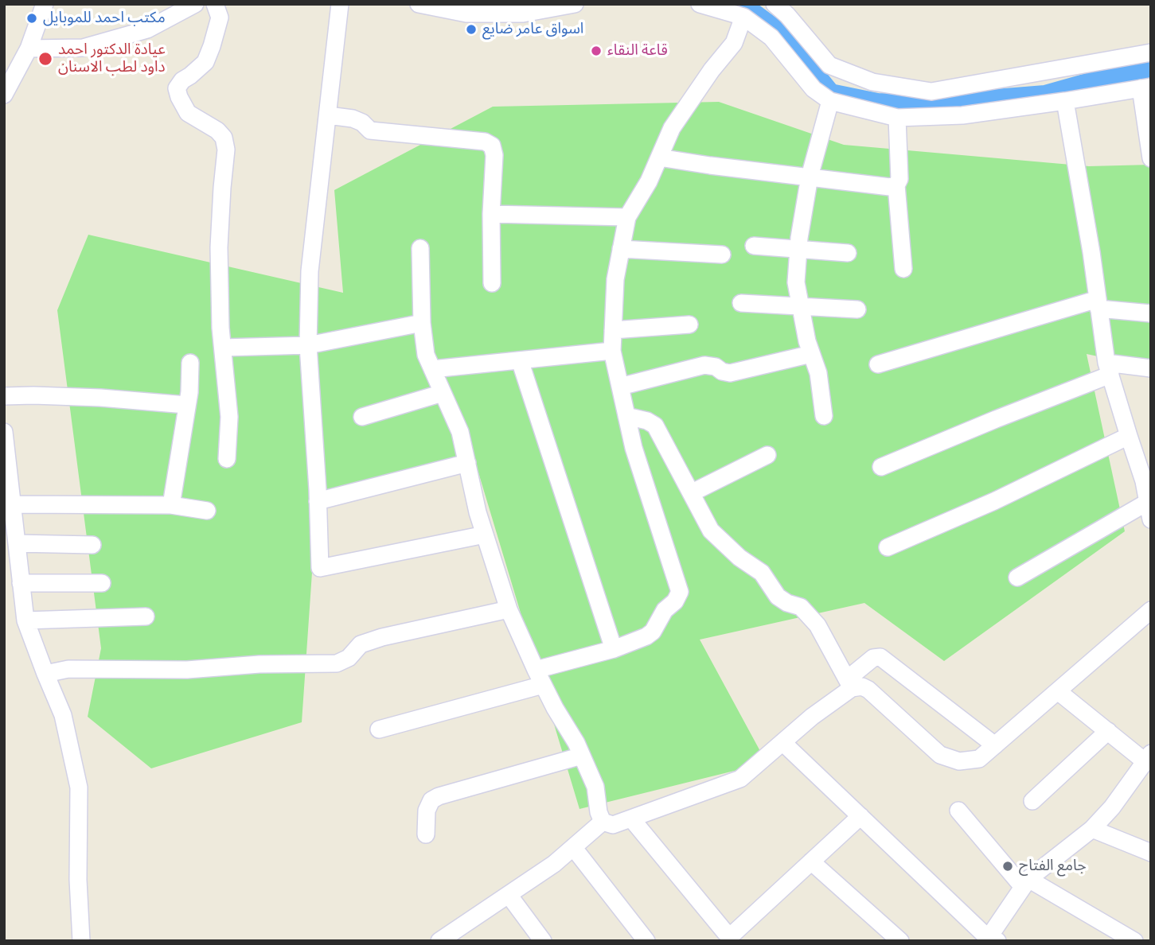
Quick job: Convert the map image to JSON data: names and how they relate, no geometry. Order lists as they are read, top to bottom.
{
  "places": [
    "مكتب احمد للموبايل",
    "اسواق عامر ضايع",
    "قاعة النقاء",
    "عيادة الدكتور احمد داود لطب الاسنان",
    "جامع الفتاح"
  ]
}
